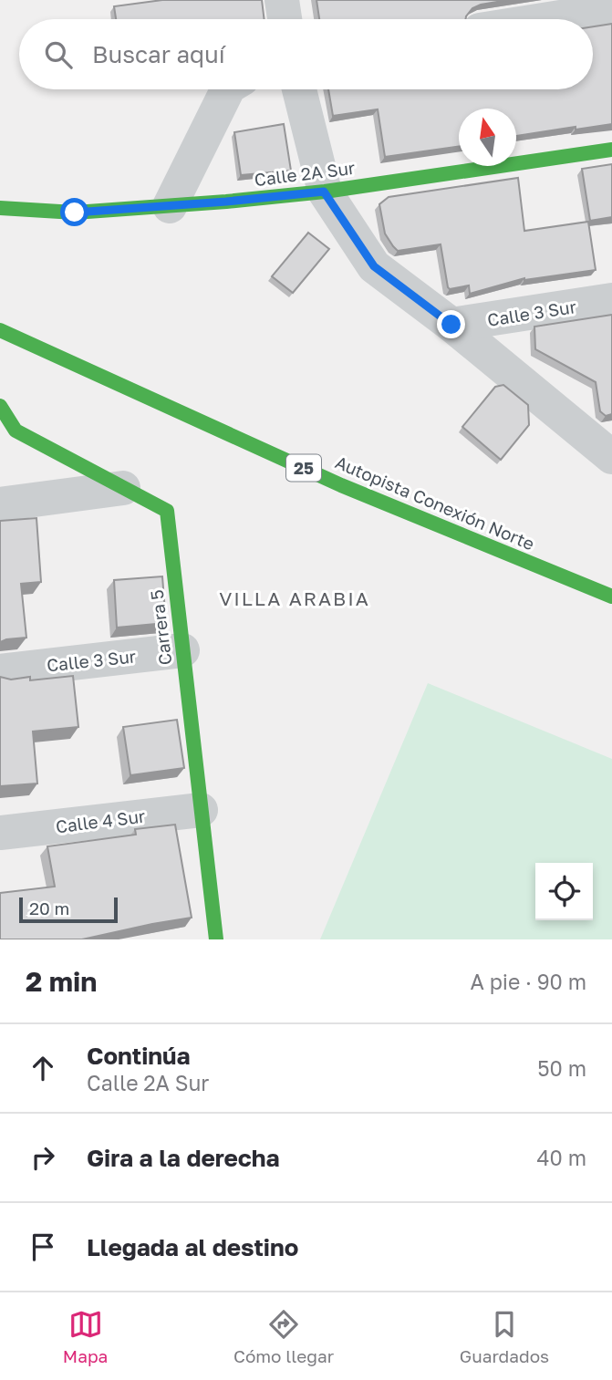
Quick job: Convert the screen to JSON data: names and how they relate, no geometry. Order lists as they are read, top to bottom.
{
  "streets": {
    "main road": [
      "Calle 2A Sur",
      "25",
      "Autopista Conexión Norte",
      "Carrera 5"
    ],
    "street": ["Calle 3 Sur", "Calle 4 Sur"]
  },
  "crossings": [
    ["Calle 3 Sur", "Carrera 5"],
    ["Carrera 5", "Calle 4 Sur"]
  ],
  "districts": ["VILLA ARABIA"],
  "scale_bar": "20 m",
  "north": "top",
  "page": {
    "search": "Buscar aquí",
    "scale": "20 m",
    "heading": ["2 min", "A pie · 90 m"],
    "list": [
      ["Continúa", "Calle 2A Sur", "50 m"],
      ["Gira a la derecha", "40 m"],
      "Llegada al destino"
    ],
    "nav": ["Mapa", "Cómo llegar", "Guardados"]
  }
}
